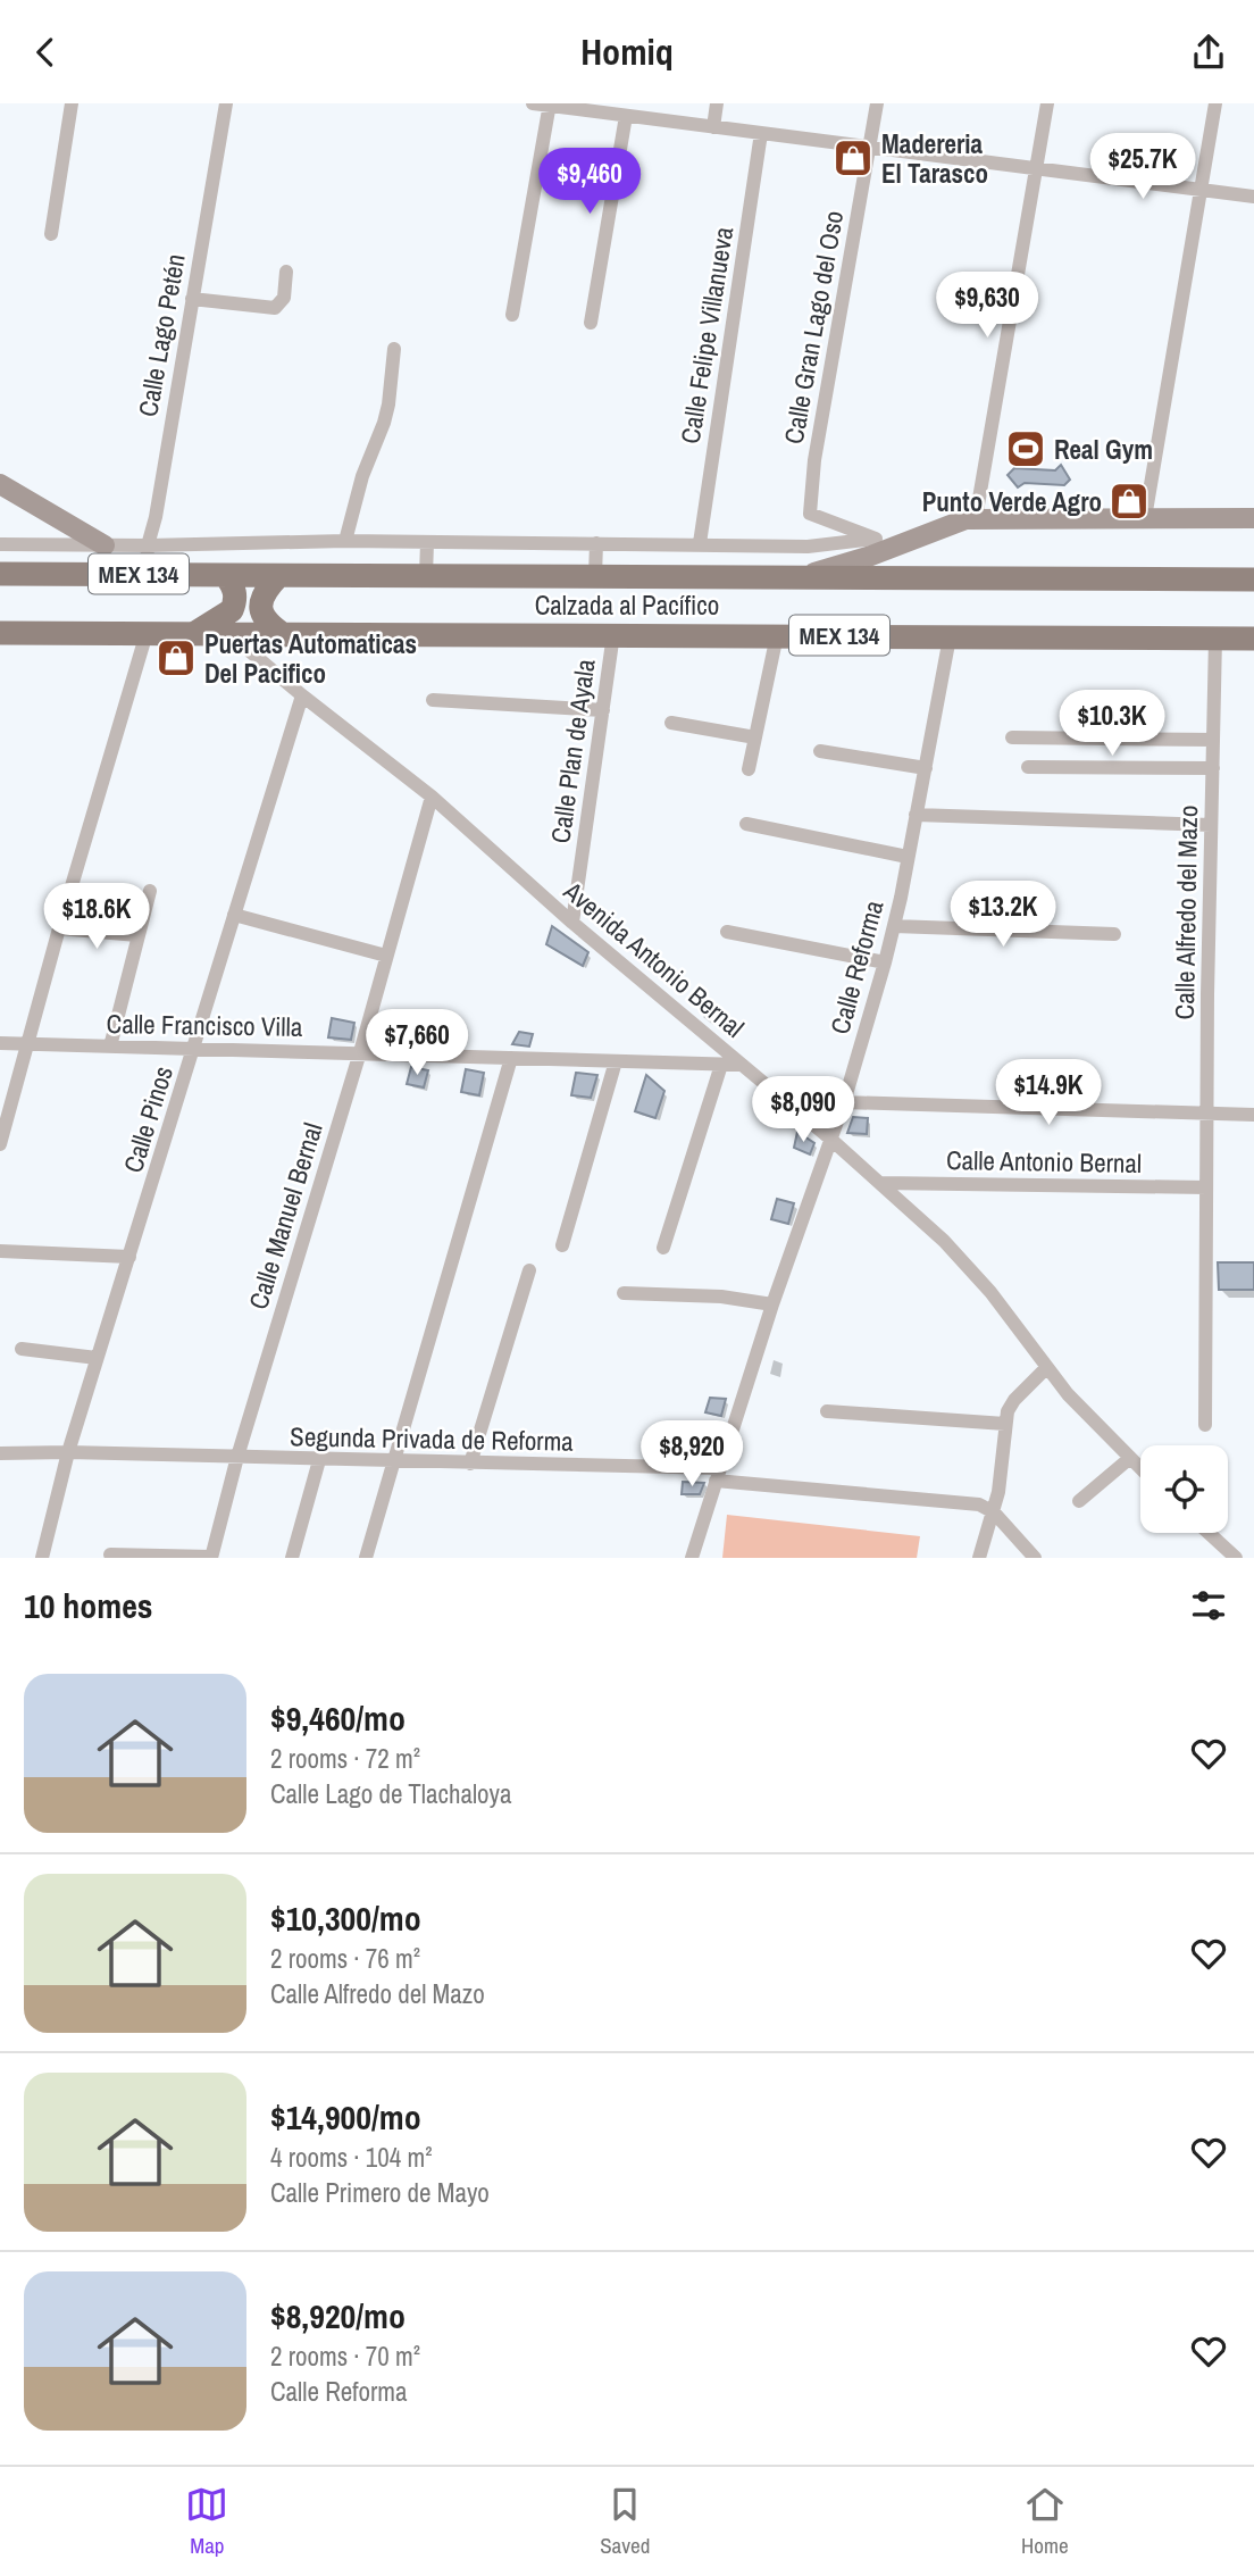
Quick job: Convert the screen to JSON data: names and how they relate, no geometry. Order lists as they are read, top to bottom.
{
  "streets": {
    "main road": ["MEX 134", "Calzada al Pacífico"],
    "street": [
      "Calle Gran Lago del Oso",
      "Calle Lago Petén",
      "Calle Felipe Villanueva",
      "Calle Plan de Ayala",
      "Calle Alfredo del Mazo",
      "Avenida Antonio Bernal",
      "Calle Reforma",
      "Calle Francisco Villa",
      "Calle Pinos",
      "Calle Antonio Bernal",
      "Calle Manuel Bernal",
      "Segunda Privada de Reforma"
    ]
  },
  "crossings": [
    ["Calle Lago Petén", "Calzada al Pacífico"],
    ["Calzada al Pacífico", "Calle Plan de Ayala"],
    ["Calzada al Pacífico", "Calle Alfredo del Mazo"],
    ["Calzada al Pacífico", "Avenida Antonio Bernal"],
    ["Calzada al Pacífico", "Calle Reforma"],
    ["Calle Plan de Ayala", "Avenida Antonio Bernal"],
    ["Calle Alfredo del Mazo", "Calle Antonio Bernal"],
    ["Avenida Antonio Bernal", "Calle Reforma"],
    ["Avenida Antonio Bernal", "Calle Francisco Villa"],
    ["Avenida Antonio Bernal", "Calle Pinos"],
    ["Avenida Antonio Bernal", "Calle Antonio Bernal"],
    ["Avenida Antonio Bernal", "Calle Manuel Bernal"],
    ["Calle Reforma", "Segunda Privada de Reforma"],
    ["Calle Francisco Villa", "Calle Pinos"],
    ["Calle Francisco Villa", "Calle Manuel Bernal"],
    ["Calle Pinos", "Segunda Privada de Reforma"],
    ["Calle Manuel Bernal", "Segunda Privada de Reforma"]
  ],
  "places": {
    "shop": ["Madereria El Tarasco", "Punto Verde Agro", "Puertas Automaticas Del Pacifico"],
    "sports": ["Real Gym"]
  },
  "page": {
    "header": "Homiq",
    "price": [
      "$25.7K",
      "$9,460",
      "$9,630",
      "$10.3K",
      "$13.2K",
      "$18.6K",
      "$7,660",
      "$14.9K",
      "$8,090",
      "$8,920"
    ],
    "heading": "10 homes",
    "list": [
      {
        "name": "$9,460/mo",
        "note": "2 rooms · 72 m² · Calle Lago de Tlachaloya"
      },
      {
        "name": "$10,300/mo",
        "note": "2 rooms · 76 m² · Calle Alfredo del Mazo"
      },
      {
        "name": "$14,900/mo",
        "note": "4 rooms · 104 m² · Calle Primero de Mayo"
      },
      {
        "name": "$8,920/mo",
        "note": "2 rooms · 70 m² · Calle Reforma"
      }
    ],
    "tabs": ["Map", "Saved", "Home"]
  }
}
